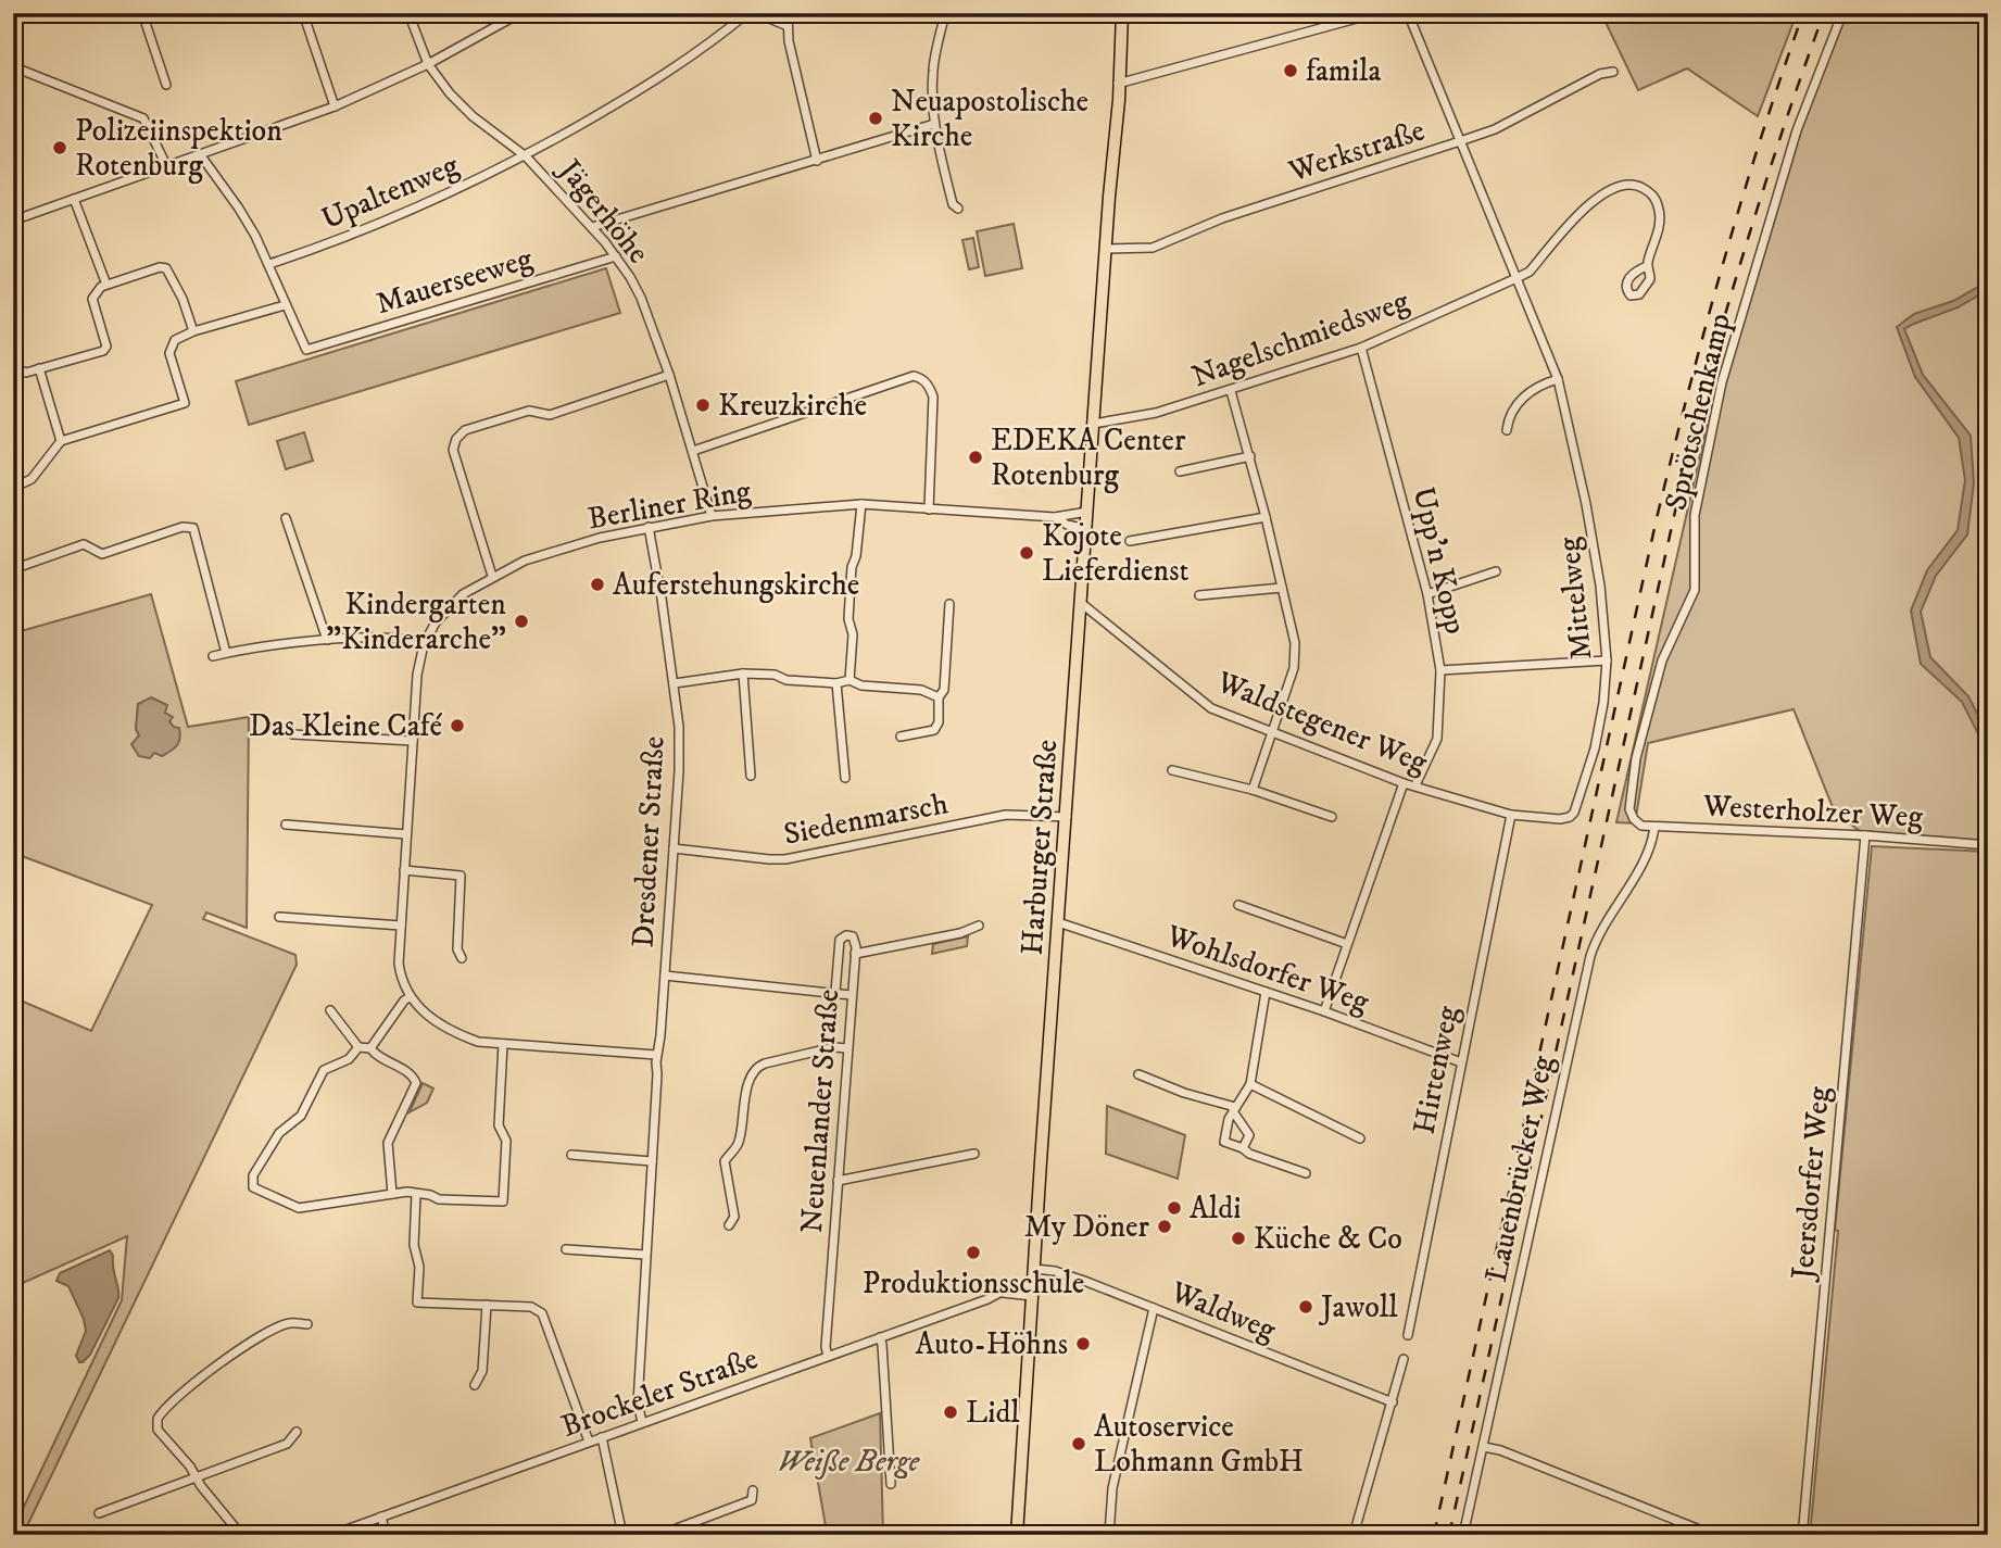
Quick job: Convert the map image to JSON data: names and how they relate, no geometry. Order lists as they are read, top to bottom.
{
  "streets": {
    "main road": ["Harburger Straße"],
    "street": [
      "Werkstraße",
      "Upaltenweg",
      "Jägerhöhe",
      "Mauerseeweg",
      "Nagelschmiedsweg",
      "Sprötschenkamp",
      "Berliner Ring",
      "Upp'n Kopp",
      "Mittelweg",
      "Waldstegener Weg",
      "Westerholzer Weg",
      "Siedenmarsch",
      "Dresdener Straße",
      "Wohlsdorfer Weg",
      "Hirtenweg",
      "Neuenlander Straße",
      "Lauenbrücker Weg",
      "Jeersdorfer Weg",
      "Waldweg",
      "Brockeler Straße"
    ]
  },
  "crossings": [
    ["Werkstraße", "Mittelweg"],
    ["Werkstraße", "Harburger Straße"],
    ["Upaltenweg", "Jägerhöhe"],
    ["Jägerhöhe", "Mauerseeweg"],
    ["Jägerhöhe", "Berliner Ring"],
    ["Nagelschmiedsweg", "Upp'n Kopp"],
    ["Nagelschmiedsweg", "Mittelweg"],
    ["Nagelschmiedsweg", "Harburger Straße"],
    ["Sprötschenkamp", "Westerholzer Weg"],
    ["Berliner Ring", "Dresdener Straße"],
    ["Berliner Ring", "Harburger Straße"],
    ["Upp'n Kopp", "Waldstegener Weg"],
    ["Mittelweg", "Waldstegener Weg"],
    ["Waldstegener Weg", "Harburger Straße"],
    ["Waldstegener Weg", "Hirtenweg"],
    ["Westerholzer Weg", "Lauenbrücker Weg"],
    ["Westerholzer Weg", "Jeersdorfer Weg"],
    ["Siedenmarsch", "Dresdener Straße"],
    ["Siedenmarsch", "Harburger Straße"],
    ["Dresdener Straße", "Brockeler Straße"],
    ["Harburger Straße", "Wohlsdorfer Weg"],
    ["Harburger Straße", "Waldweg"],
    ["Harburger Straße", "Brockeler Straße"],
    ["Wohlsdorfer Weg", "Hirtenweg"],
    ["Neuenlander Straße", "Brockeler Straße"]
  ],
  "parks": ["Weiße Berge"],
  "places": [
    "famila",
    "Neuapostolische Kirche",
    "Polizeiinspektion Rotenburg",
    "Kreuzkirche",
    "EDEKA Center Rotenburg",
    "Kojote Lieferdienst",
    "Auferstehungskirche",
    "Kindergarten \"Kinderarche\"",
    "Das Kleine Café",
    "Aldi",
    "My Döner",
    "Küche & Co",
    "Produktionsschule",
    "Jawoll",
    "Auto-Höhns",
    "Lidl",
    "Autoservice Lohmann GmbH"
  ]
}
